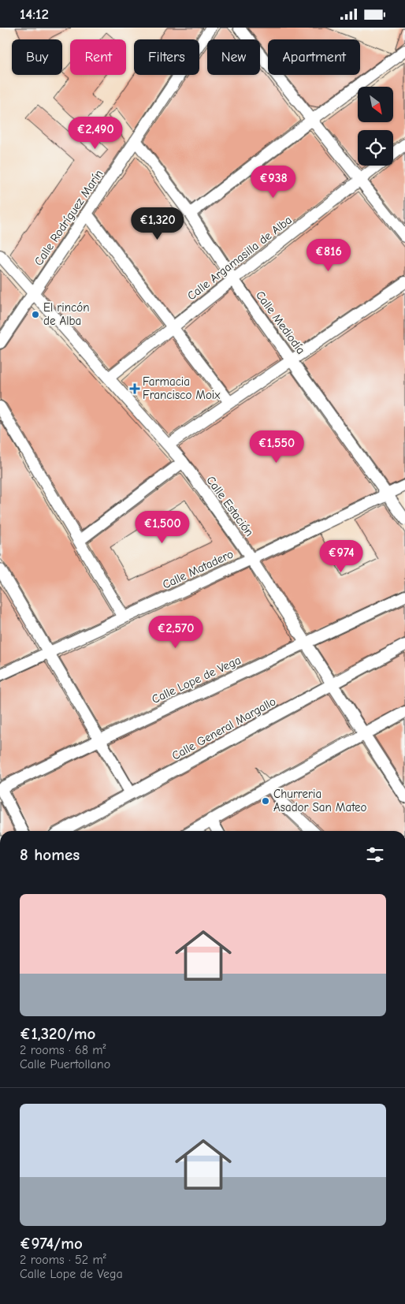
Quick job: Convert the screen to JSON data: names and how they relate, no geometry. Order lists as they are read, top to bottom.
{
  "streets": {
    "street": [
      "Calle Rodríguez Marín",
      "Calle Argamasilla de Alba",
      "Calle Mediodía",
      "Calle Estación",
      "Calle Matadero",
      "Calle Lope de Vega",
      "Calle General Margallo"
    ]
  },
  "crossings": [
    ["Calle Rodríguez Marín", "Calle Mediodía"],
    ["Calle Rodríguez Marín", "Calle Estación"],
    ["Calle Argamasilla de Alba", "Calle Mediodía"],
    ["Calle Argamasilla de Alba", "Calle Estación"],
    ["Calle Mediodía", "Calle Matadero"],
    ["Calle Estación", "Calle Matadero"],
    ["Calle Estación", "Calle Lope de Vega"],
    ["Calle Estación", "Calle General Margallo"]
  ],
  "places": {
    "other": ["El rincón de Alba", "Churreria Asador San Mateo"],
    "health": ["Farmacia Francisco Moix"]
  },
  "north": "bottom right",
  "page": {
    "status": "14:12",
    "chip": [
      "Buy",
      "Rent",
      "Filters",
      "New",
      "Apartment"
    ],
    "price": [
      "€2,490",
      "€938",
      "€1,320",
      "€816",
      "€1,550",
      "€1,500",
      "€974",
      "€2,570"
    ],
    "heading": "8 homes",
    "list": [
      {
        "name": "€1,320/mo",
        "note": "2 rooms · 68 m² · Calle Puertollano"
      },
      {
        "name": "€974/mo",
        "note": "2 rooms · 52 m² · Calle Lope de Vega"
      }
    ]
  }
}
